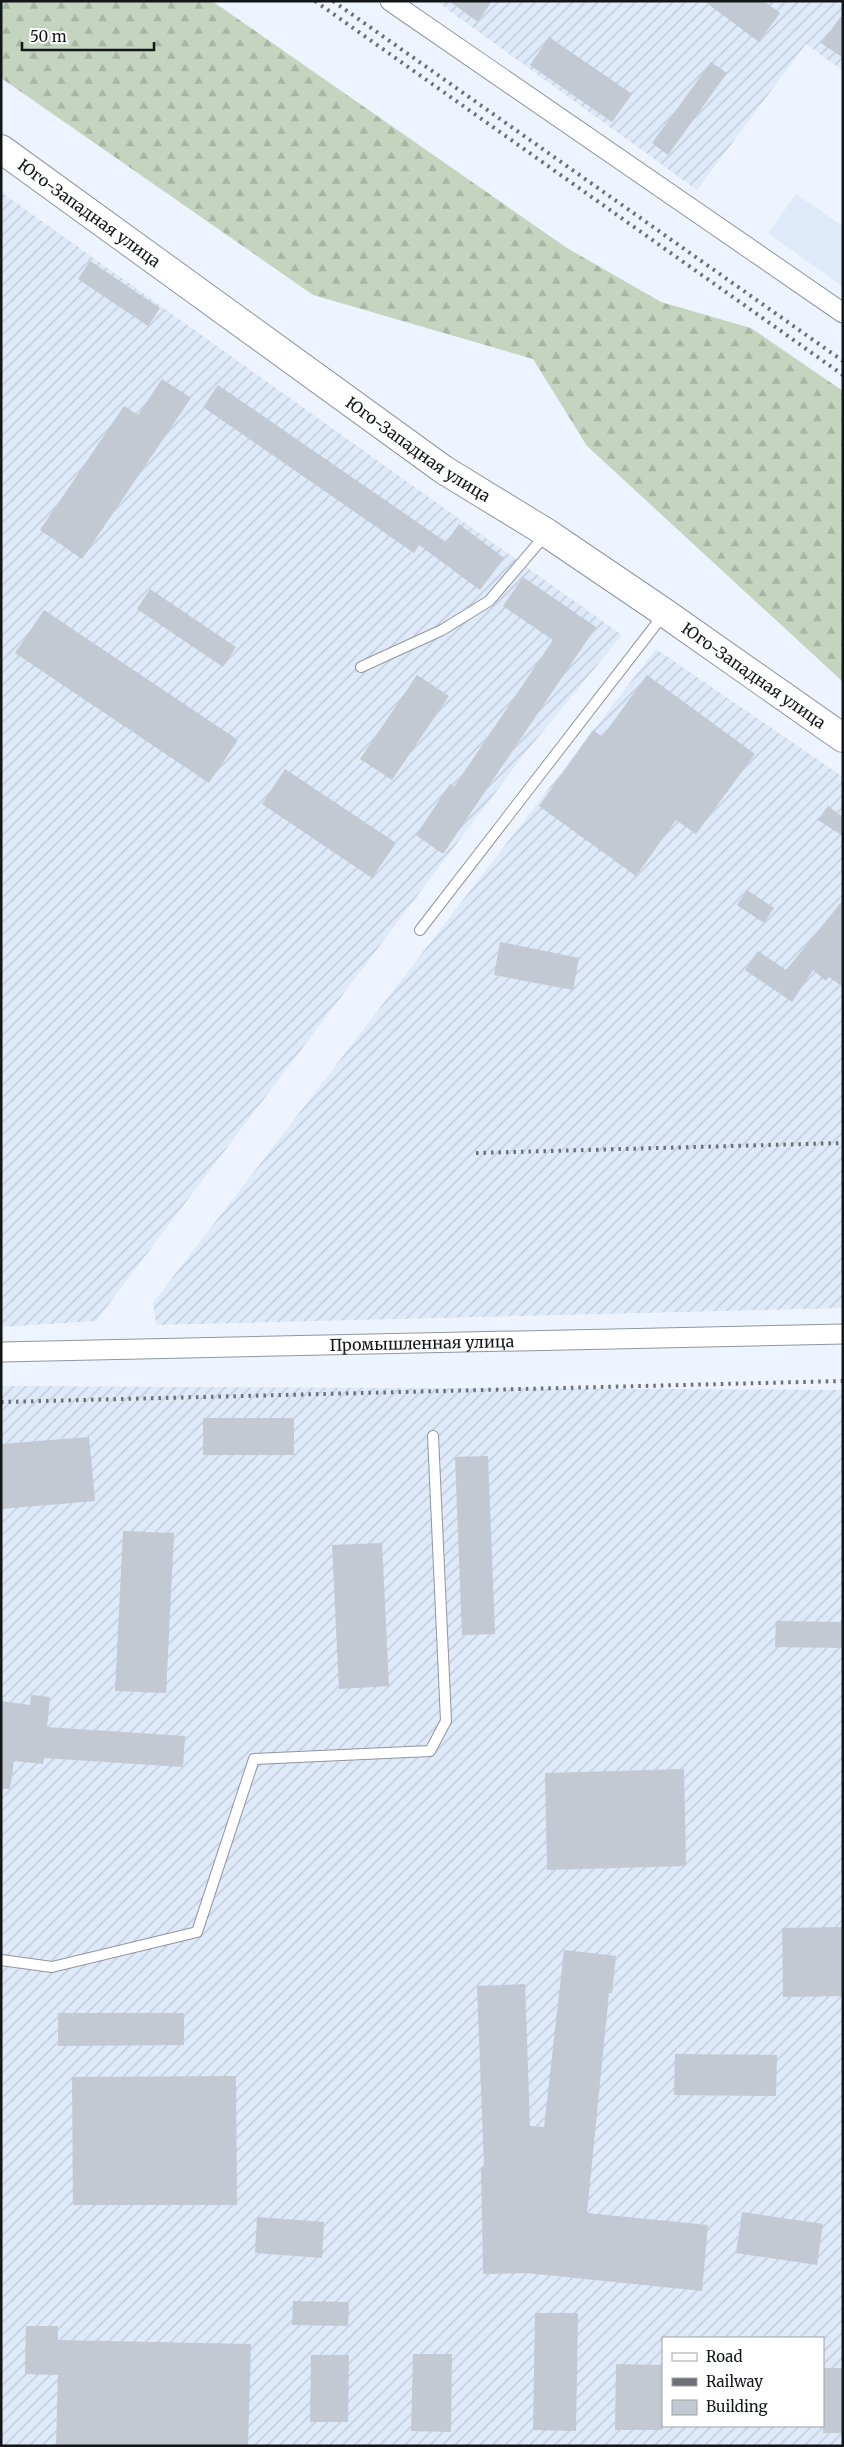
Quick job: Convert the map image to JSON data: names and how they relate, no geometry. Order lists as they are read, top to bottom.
{
  "streets": {
    "main road": ["Юго-Западная улица"],
    "street": ["Промышленная улица"]
  },
  "legend": ["Road", "Railway", "Building"],
  "scale_bar": "50 m"
}
